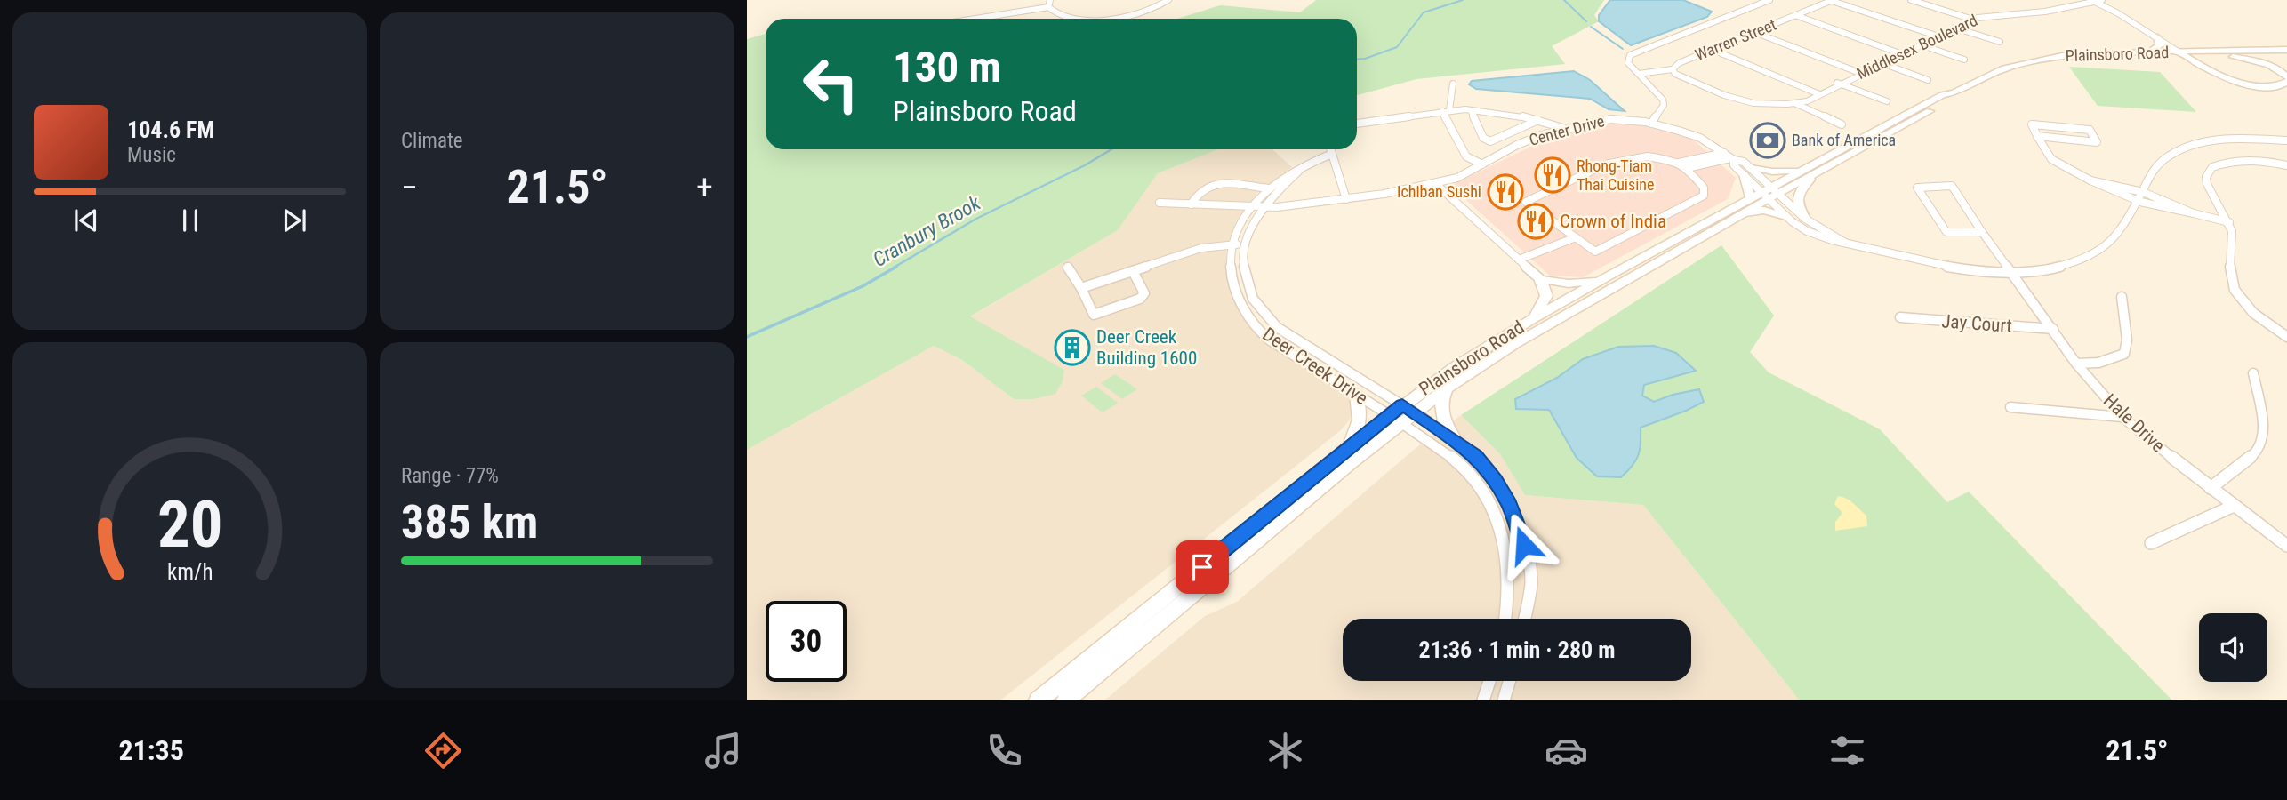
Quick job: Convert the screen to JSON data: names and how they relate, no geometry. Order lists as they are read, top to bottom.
{
  "streets": {
    "street": [
      "Warren Street",
      "Middlesex Boulevard",
      "Plainsboro Road",
      "Center Drive",
      "Jay Court",
      "Deer Creek Drive",
      "Hale Drive"
    ]
  },
  "crossings": [
    ["Warren Street", "Middlesex Boulevard"],
    ["Middlesex Boulevard", "Plainsboro Road"],
    ["Plainsboro Road", "Center Drive"],
    ["Plainsboro Road", "Deer Creek Drive"],
    ["Center Drive", "Deer Creek Drive"],
    ["Jay Court", "Hale Drive"]
  ],
  "water": ["Cranbury Brook"],
  "places": {
    "bank": ["Bank of America"],
    "restaurant": ["Rhong-Tiam Thai Cuisine", "Ichiban Sushi", "Crown of India"],
    "building": ["Deer Creek Building 1600"]
  },
  "page": {
    "tile": [
      "Climate",
      ["Range · 77%", "385 km"]
    ],
    "turn": ["130 m", "Plainsboro Road"],
    "song": ["104.6 FM", "Music"],
    "heat": ["−", "21.5°", "+"],
    "limit": "30",
    "trip": "21:36 · 1 min · 280 m",
    "tabs": ["21:35", "21.5°"],
    "gauge": ["20", "km/h"]
  }
}
